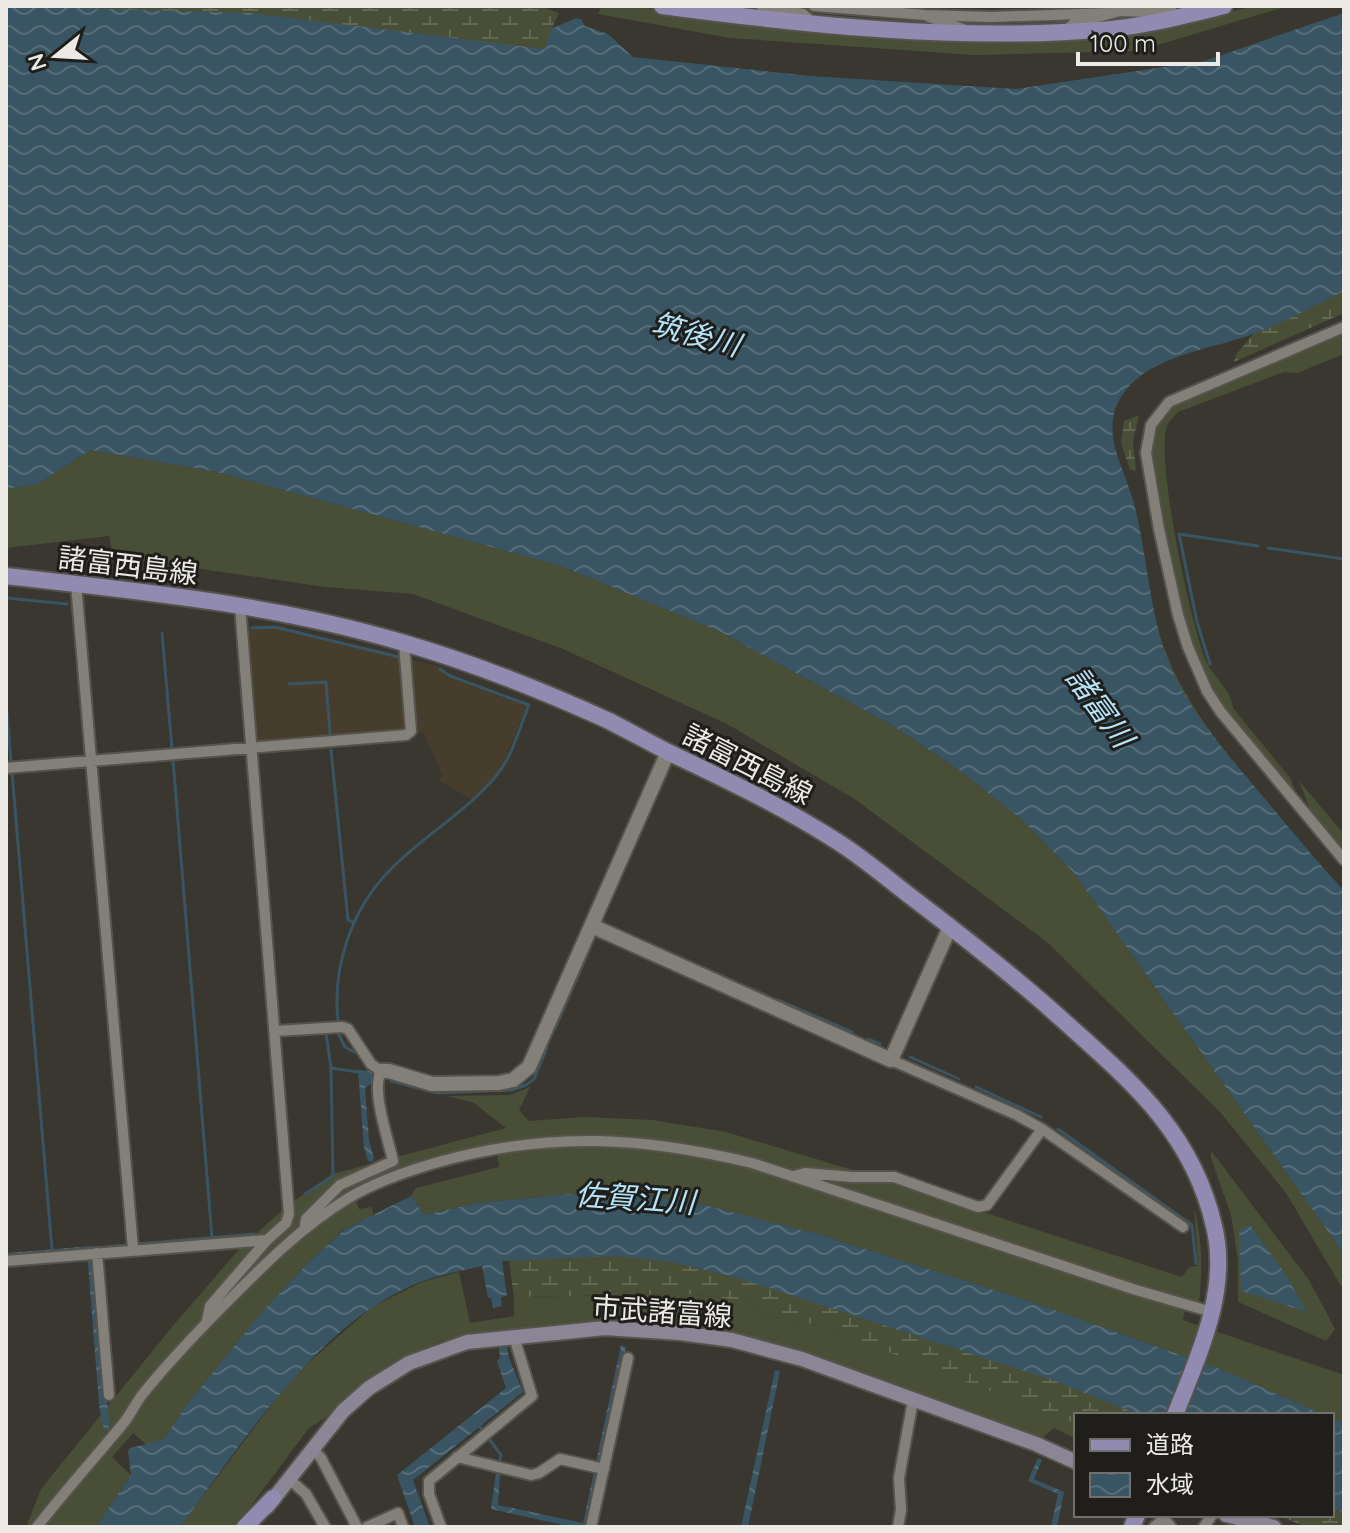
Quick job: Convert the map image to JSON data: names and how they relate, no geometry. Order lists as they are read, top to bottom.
{
  "streets": {
    "main road": ["諸富西島線", "市武諸富線"]
  },
  "water": ["筑後川", "諸富川", "佐賀江川"],
  "legend": ["道路", "水域"],
  "scale_bar": "100 m",
  "north": "left"
}
